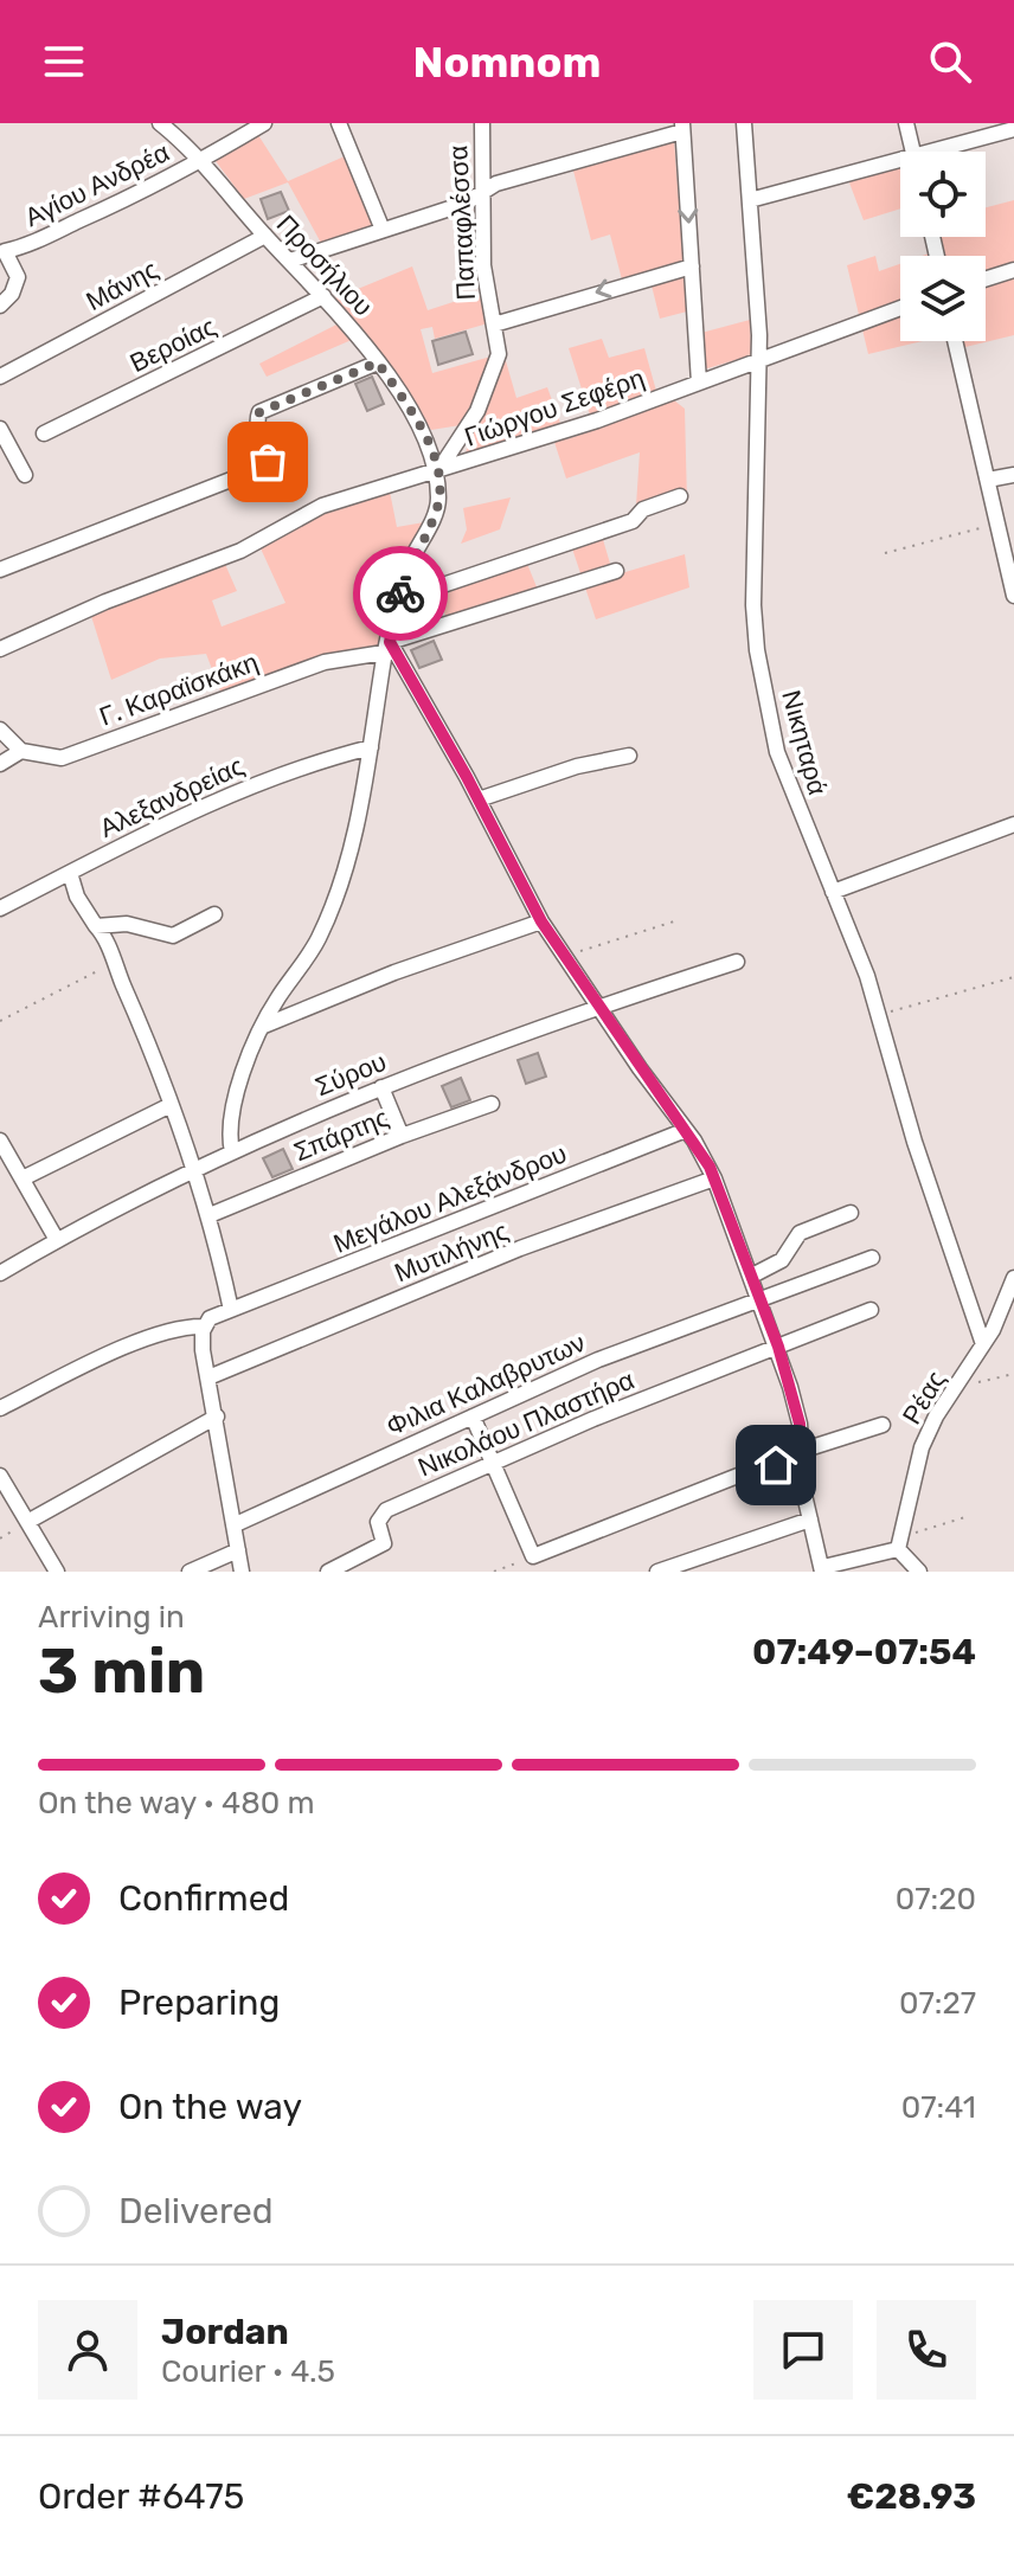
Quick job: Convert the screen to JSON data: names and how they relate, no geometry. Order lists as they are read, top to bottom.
{
  "streets": {
    "street": [
      "Αγίου Ανδρέα",
      "Παπαφλέσσα",
      "Προσήλιου",
      "Μάνης",
      "Βεροίας",
      "Γιώργου Σεφέρη",
      "Γ. Καραϊσκάκη",
      "Νικηταρά",
      "Αλεξανδρείας",
      "Σύρου",
      "Σπάρτης",
      "Μεγάλου Αλεξάνδρου",
      "Μυτιλήνης",
      "Φιλια Καλαβρυτων",
      "Ρέας",
      "Νικολάου Πλαστήρα"
    ]
  },
  "crossings": [
    ["Αγίου Ανδρέα", "Προσήλιου"],
    ["Παπαφλέσσα", "Προσήλιου"],
    ["Παπαφλέσσα", "Γιώργου Σεφέρη"],
    ["Προσήλιου", "Μάνης"],
    ["Προσήλιου", "Βεροίας"],
    ["Προσήλιου", "Γιώργου Σεφέρη"],
    ["Προσήλιου", "Γ. Καραϊσκάκη"],
    ["Προσήλιου", "Αλεξανδρείας"],
    ["Προσήλιου", "Σύρου"],
    ["Γιώργου Σεφέρη", "Νικηταρά"],
    ["Νικηταρά", "Ρέας"]
  ],
  "page": {
    "header": "Nomnom",
    "heading": ["3 min", "Arriving in", "07:49–07:54"],
    "panel": [
      "Jordan",
      "Courier · 4.5",
      "Order #6475",
      "€28.93"
    ],
    "bar": "On the way · 480 m",
    "list": [
      ["Confirmed", "07:20"],
      ["Preparing", "07:27"],
      ["On the way", "07:41"],
      "Delivered"
    ]
  }
}
